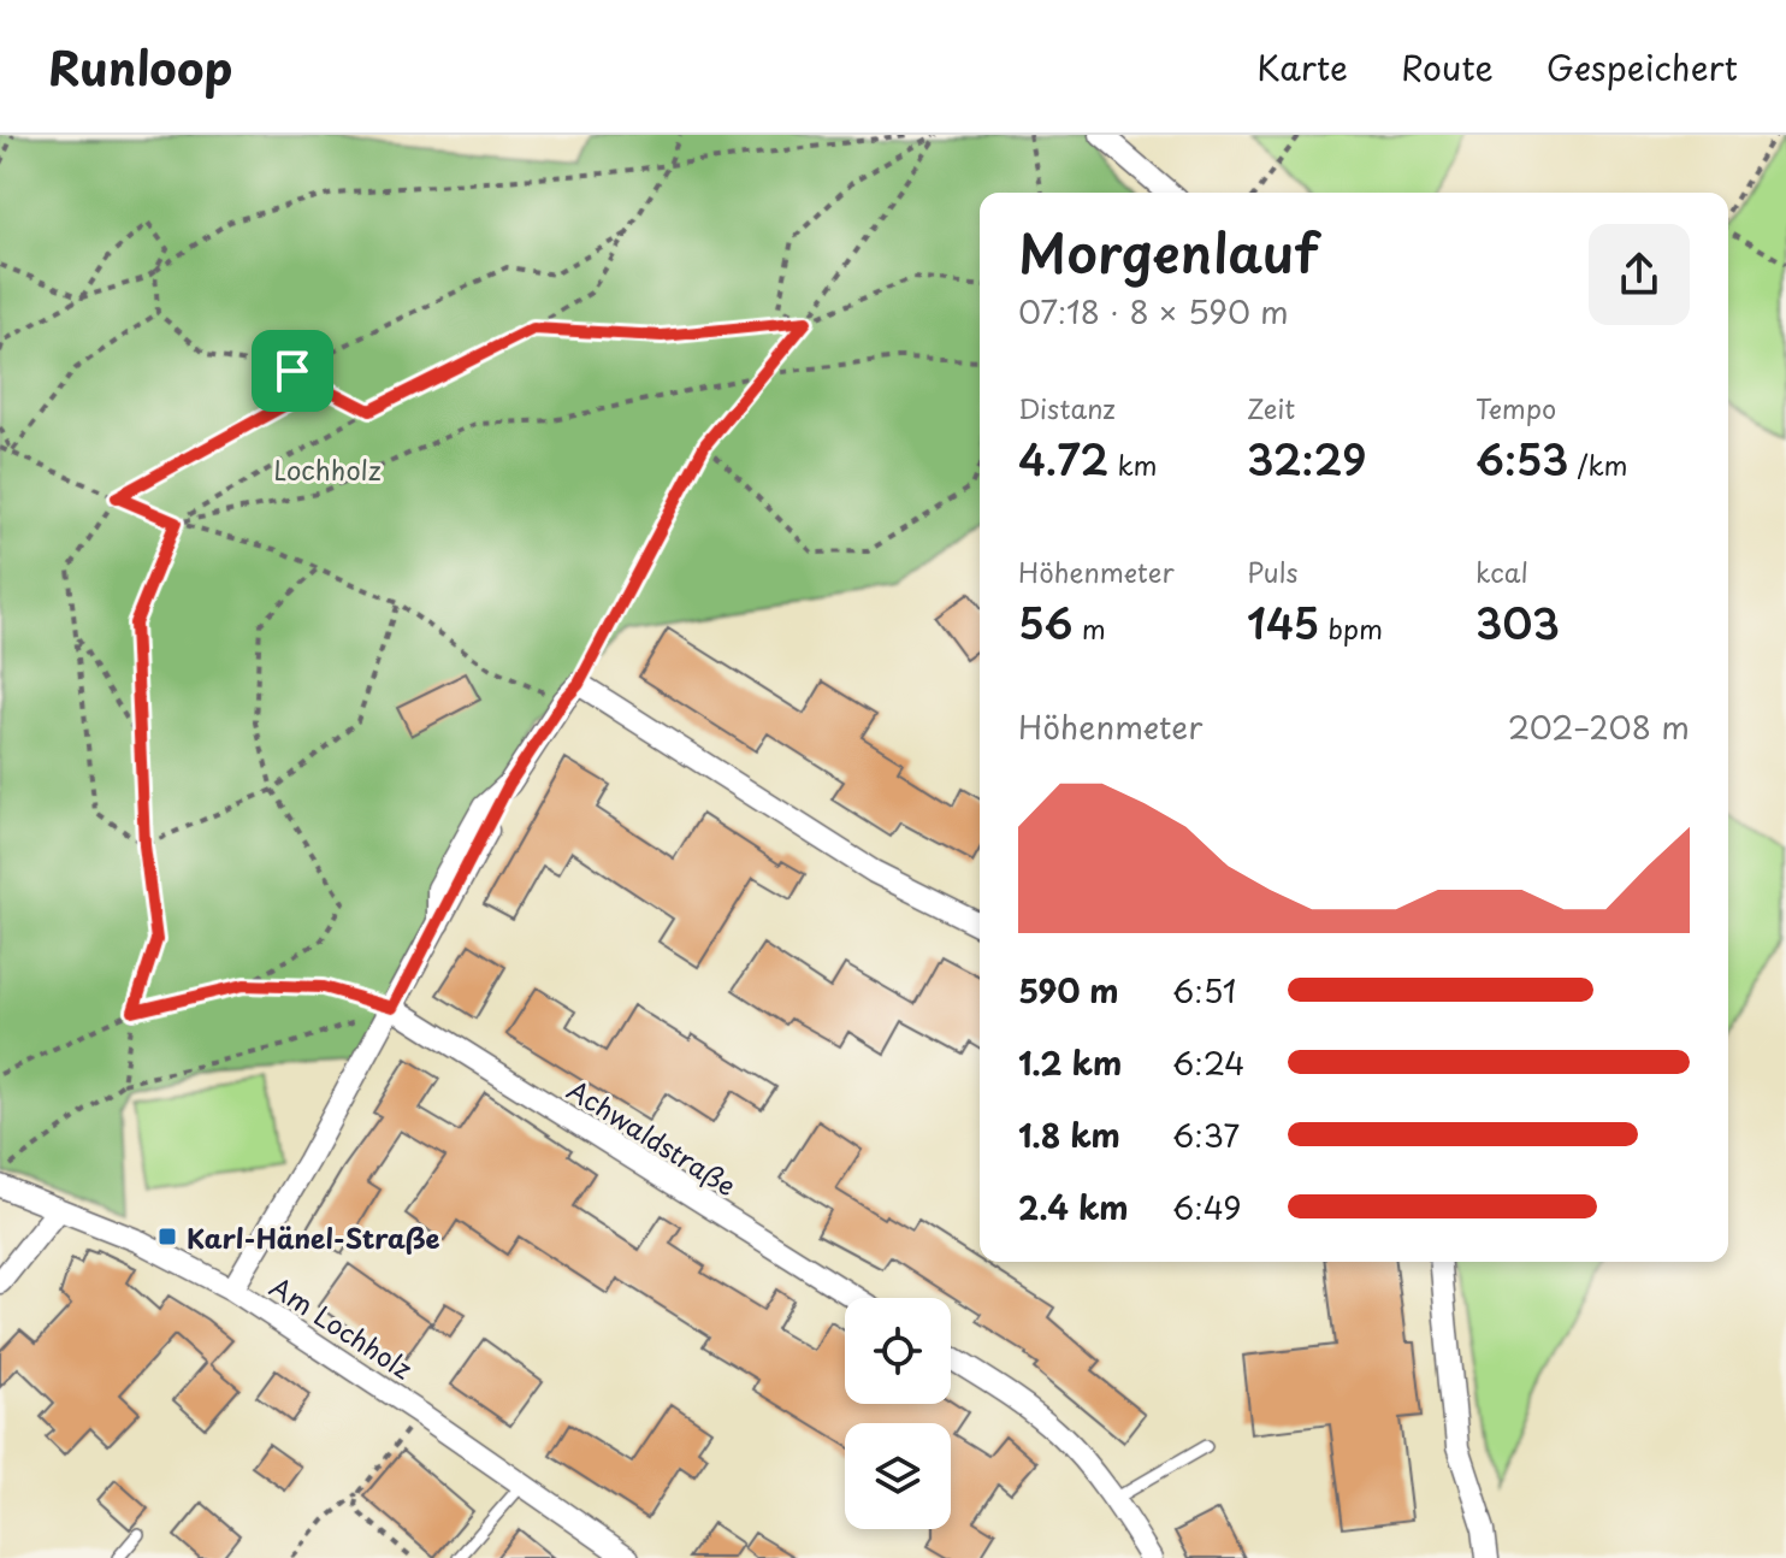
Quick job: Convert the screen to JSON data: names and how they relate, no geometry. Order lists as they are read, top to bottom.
{
  "streets": {
    "street": ["Achwaldstraße", "Am Lochholz"]
  },
  "parks": ["Lochholz"],
  "places": {
    "transit": ["Karl-Hänel-Straße"]
  },
  "page": {
    "header": "Runloop",
    "nav": ["Karte", "Route", "Gespeichert"],
    "heading": ["Morgenlauf", "07:18 · 8 × 590 m"],
    "stats": [
      ["Distanz", "4.72 km"],
      ["Zeit", "32:29"],
      ["Tempo", "6:53 /km"],
      ["Höhenmeter", "56 m"],
      ["Puls", "145 bpm"],
      ["kcal", "303"]
    ],
    "chart": ["Höhenmeter", "202–208 m"],
    "list": [
      {
        "name": "590 m",
        "note": "6:51"
      },
      {
        "name": "1.2 km",
        "note": "6:24"
      },
      {
        "name": "1.8 km",
        "note": "6:37"
      },
      {
        "name": "2.4 km",
        "note": "6:49"
      }
    ]
  }
}
